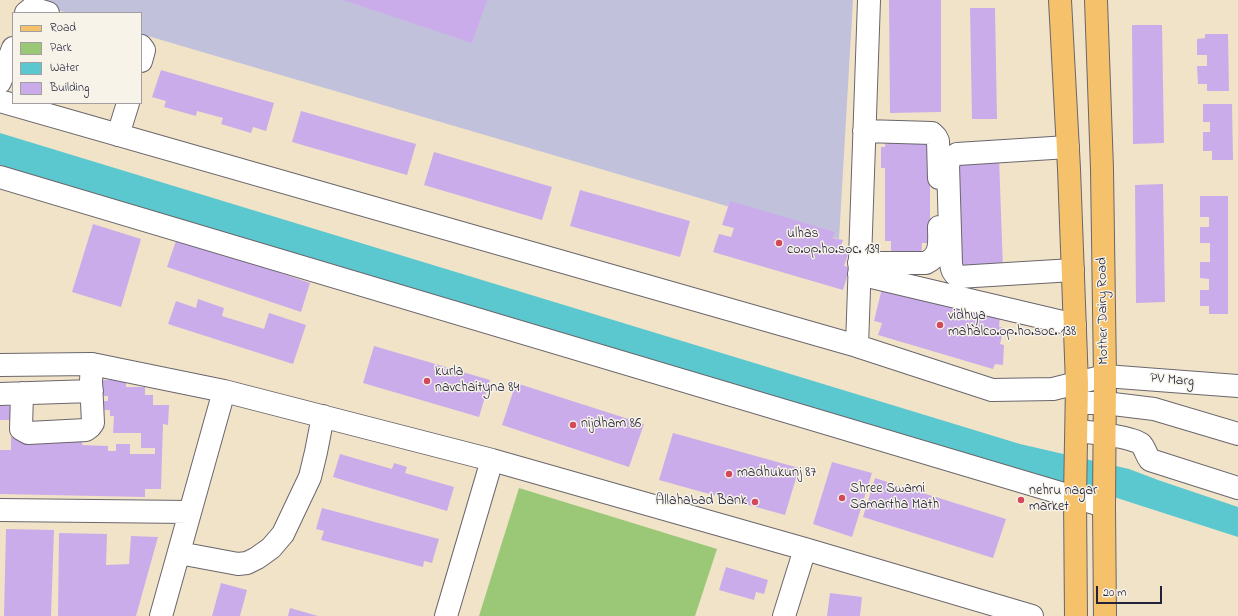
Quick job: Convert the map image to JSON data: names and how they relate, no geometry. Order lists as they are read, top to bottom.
{
  "streets": {
    "main road": ["Mother Dairy Road"],
    "street": ["PV Marg"]
  },
  "crossings": [
    ["Mother Dairy Road", "PV Marg"]
  ],
  "places": [
    "ulhas co.op.ho.soc. 139",
    "vidhya mahalco.op.ho.soc. 138",
    "kurla navchaityna 84",
    "nijdham 86",
    "madhukunj 87",
    "Shree Swami Samartha Math",
    "nehru nagar market",
    "Allahabad Bank"
  ],
  "legend": [
    "Road",
    "Park",
    "Water",
    "Building"
  ],
  "scale_bar": "20 m"
}
